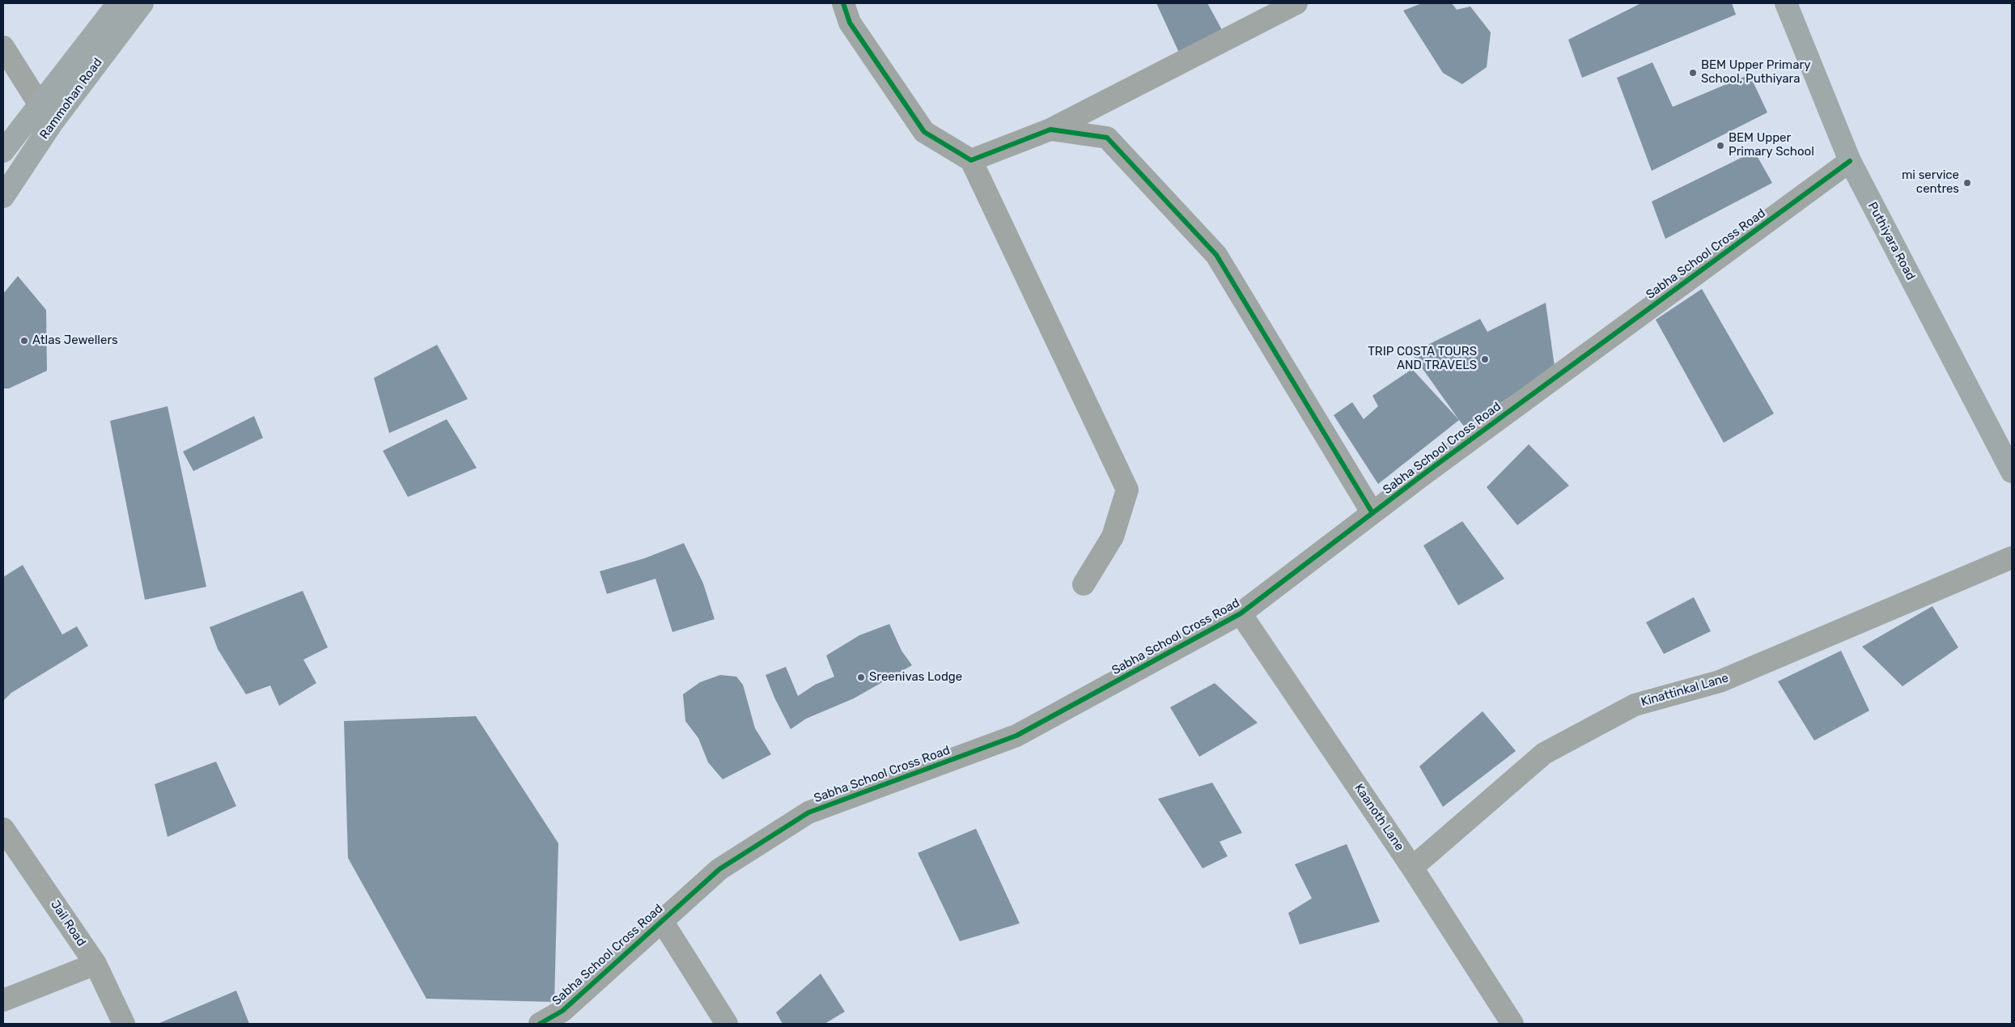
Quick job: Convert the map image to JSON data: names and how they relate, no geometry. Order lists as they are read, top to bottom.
{
  "streets": {
    "main road": ["Rammohan Road", "Puthiyara Road"],
    "street": [
      "Sabha School Cross Road",
      "Kinattinkal Lane",
      "Kaanoth Lane",
      "Jail Road"
    ]
  },
  "crossings": [
    ["Puthiyara Road", "Sabha School Cross Road"],
    ["Sabha School Cross Road", "Kaanoth Lane"],
    ["Kinattinkal Lane", "Kaanoth Lane"]
  ],
  "places": [
    "BEM Upper Primary School, Puthiyara",
    "BEM Upper Primary School",
    "mi service centres",
    "Atlas Jewellers",
    "TRIP COSTA TOURS AND TRAVELS",
    "Sreenivas Lodge"
  ]
}
